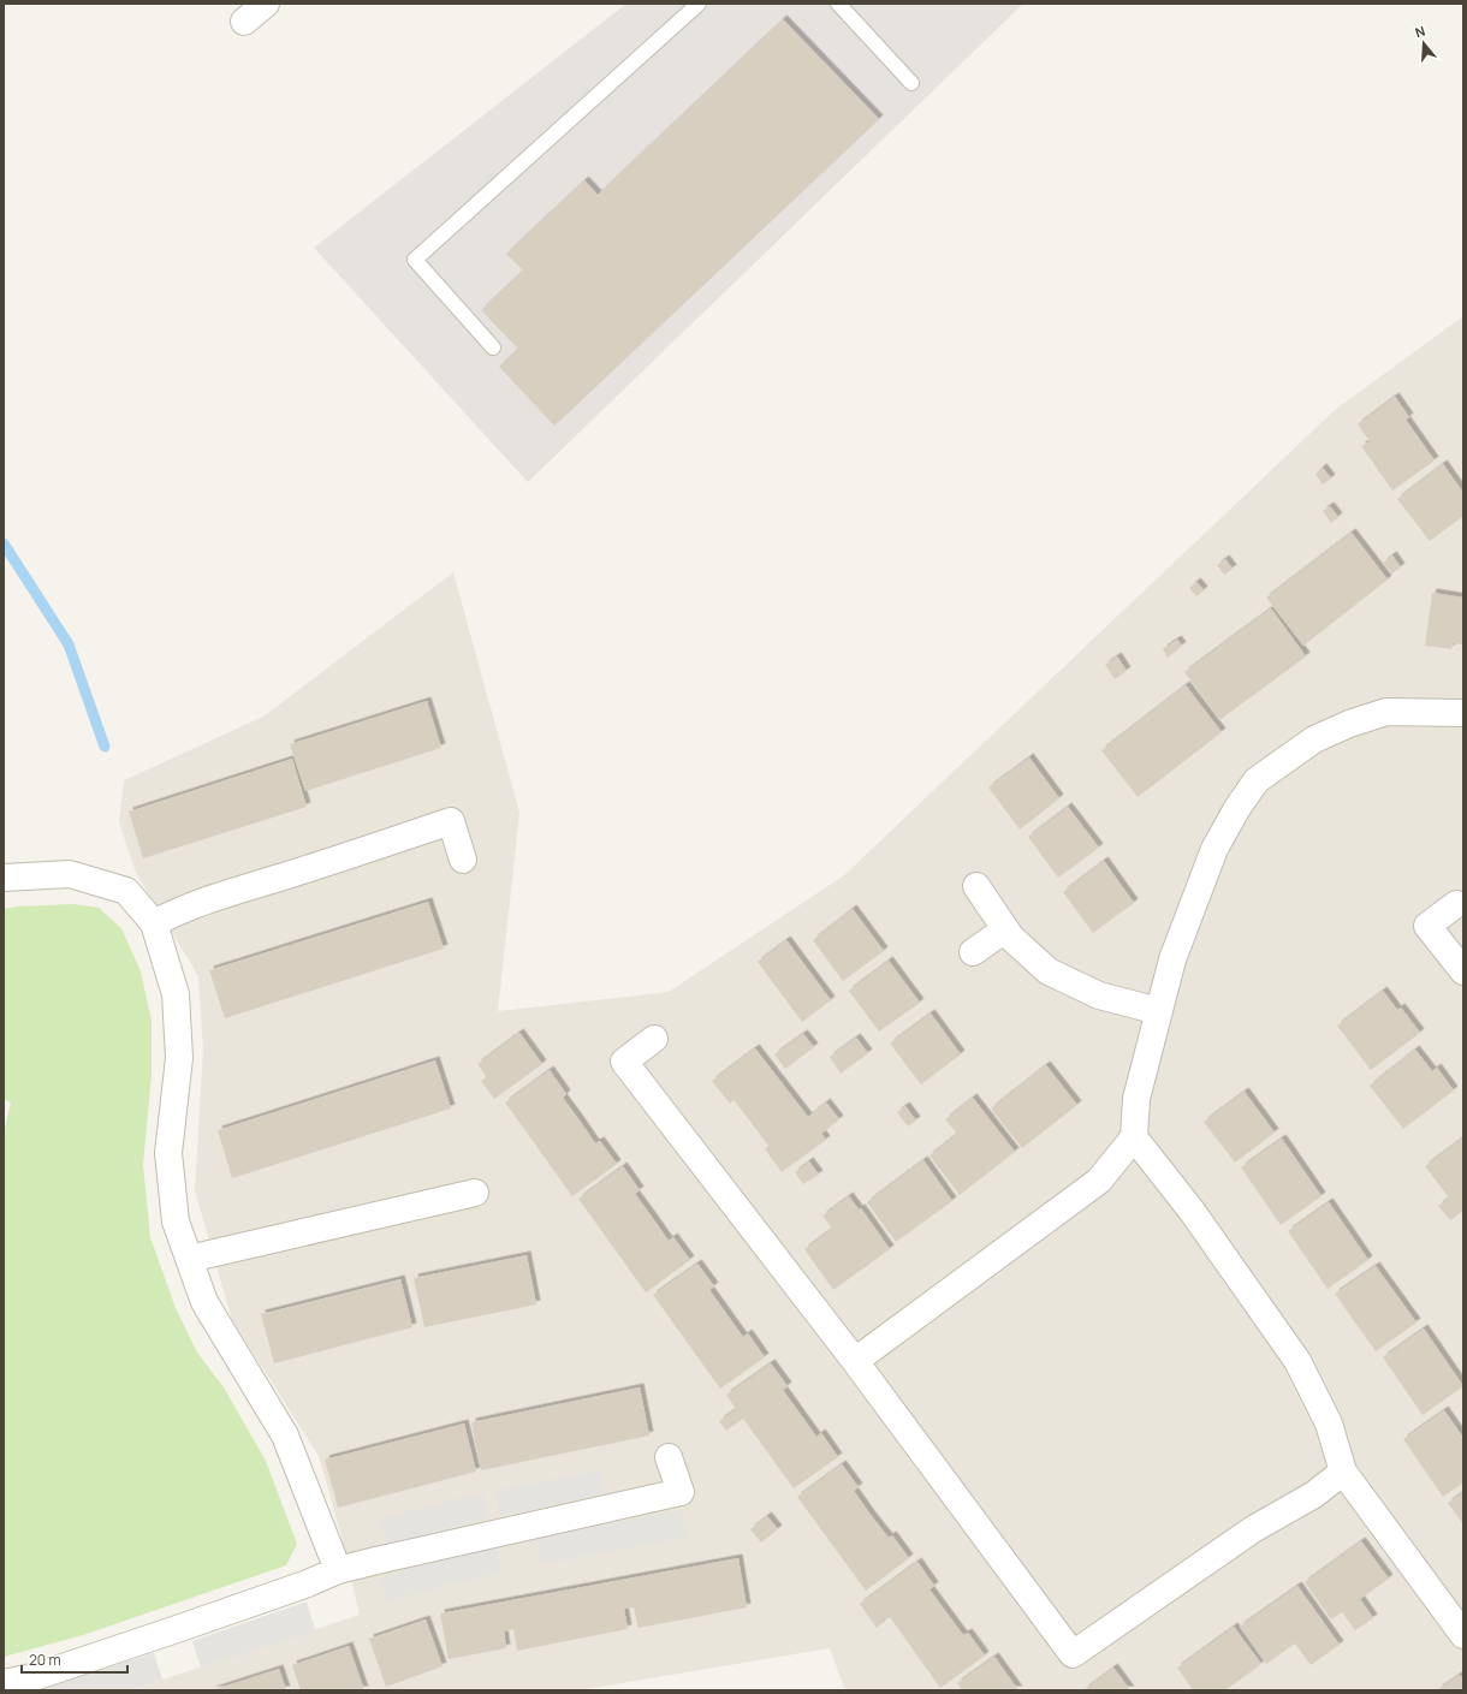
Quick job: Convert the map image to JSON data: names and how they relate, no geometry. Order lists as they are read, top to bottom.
{
  "scale_bar": "20 m",
  "north": "top"
}
